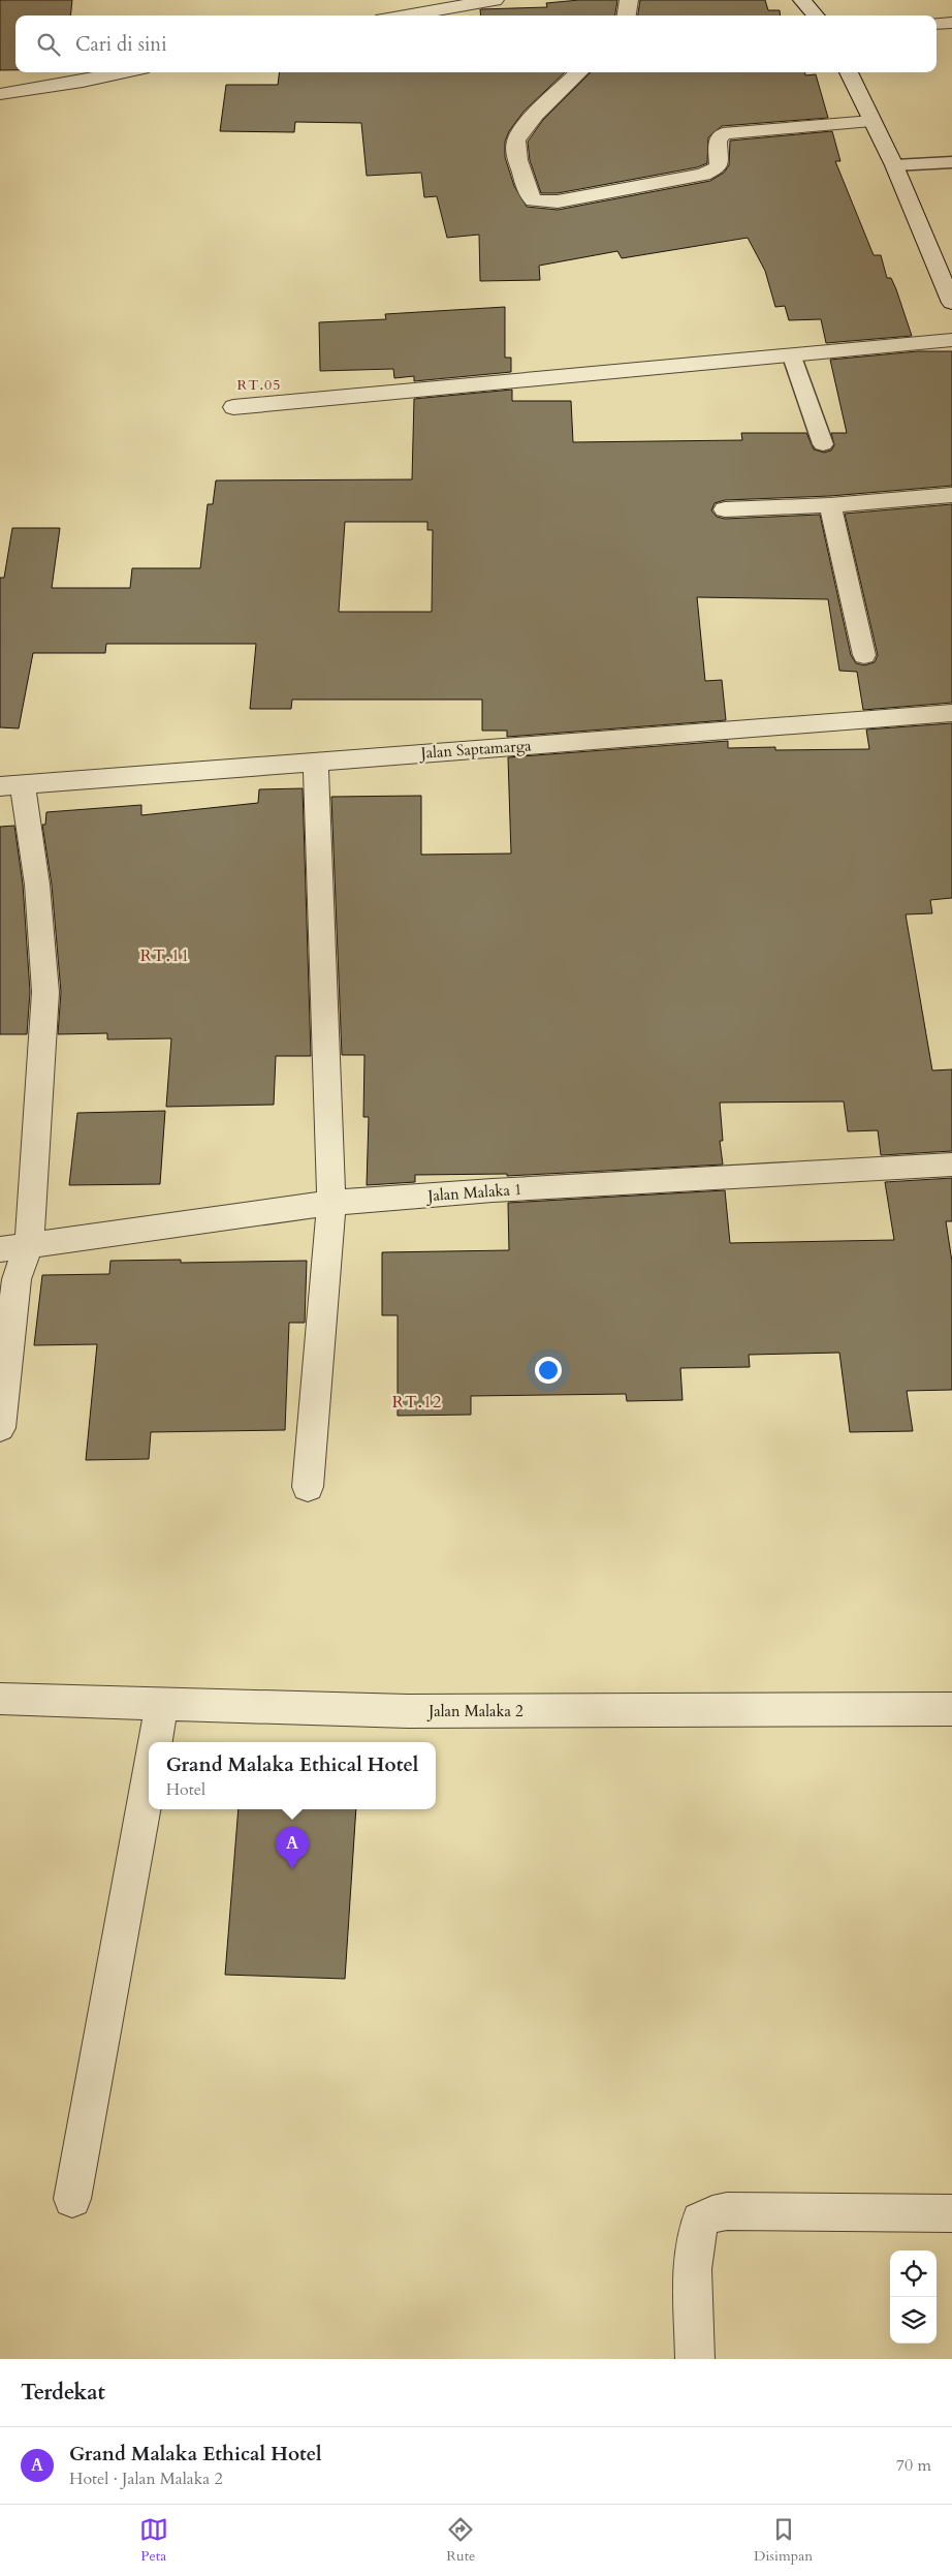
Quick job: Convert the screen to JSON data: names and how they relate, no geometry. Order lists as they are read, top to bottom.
{
  "streets": {
    "street": ["Jalan Saptamarga", "Jalan Malaka 1", "Jalan Malaka 2"]
  },
  "districts": ["RT.05", "RT.11", "RT.12"],
  "page": {
    "search": "Cari di sini",
    "popup": ["Grand Malaka Ethical Hotel", "Hotel"],
    "pins": "A",
    "heading": "Terdekat",
    "list": [
      {
        "mark": "A",
        "name": "Grand Malaka Ethical Hotel",
        "note": "Hotel · Jalan Malaka 2",
        "value": "70 m"
      }
    ],
    "nav": ["Peta", "Rute", "Disimpan"]
  }
}
